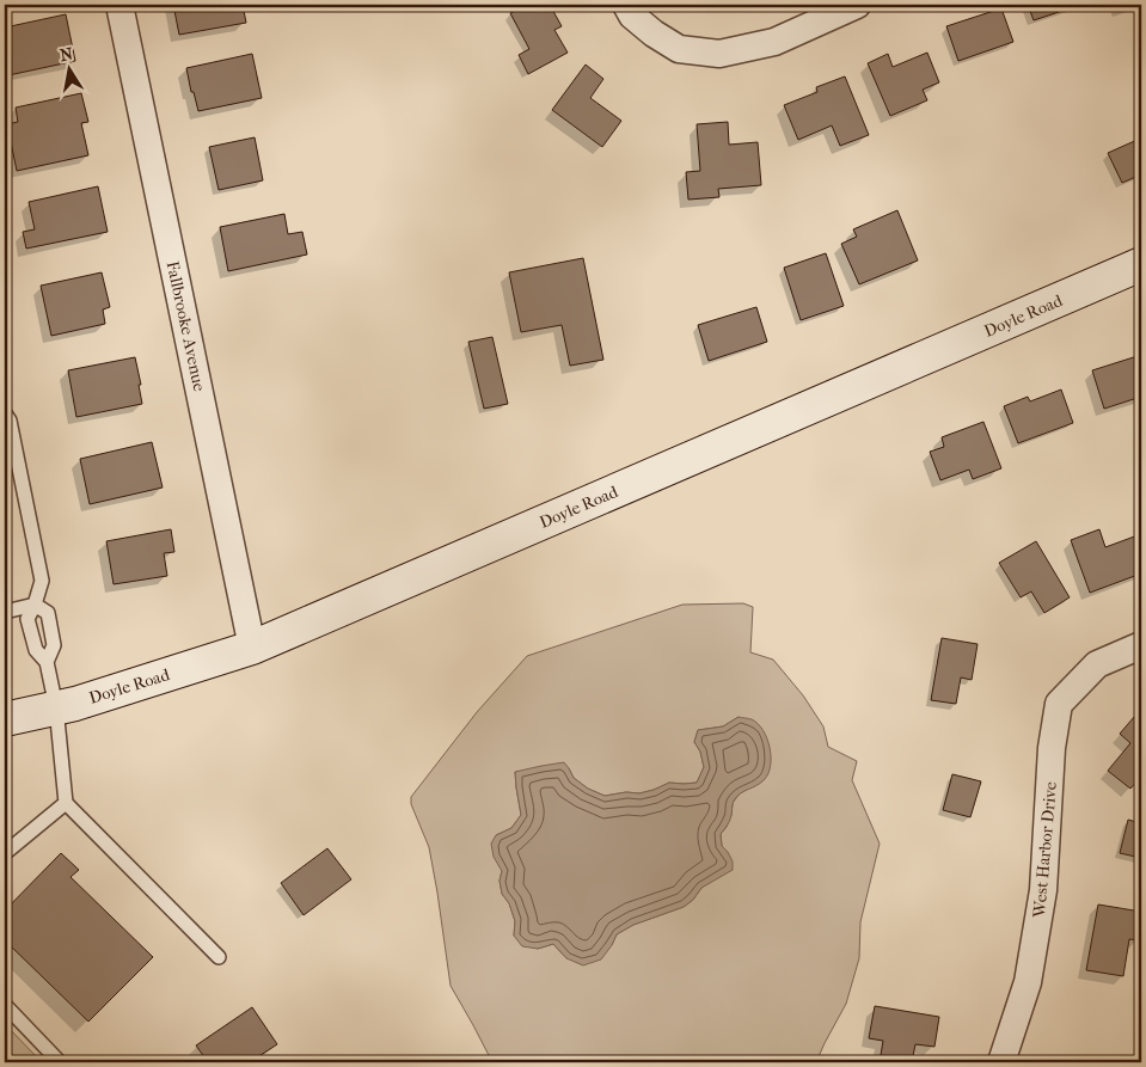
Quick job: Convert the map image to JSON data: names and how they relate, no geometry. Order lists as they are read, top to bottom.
{
  "streets": {
    "main road": ["Doyle Road"],
    "street": ["Fallbrooke Avenue", "West Harbor Drive"]
  },
  "crossings": [
    ["Doyle Road", "Fallbrooke Avenue"]
  ],
  "north": "top"
}
